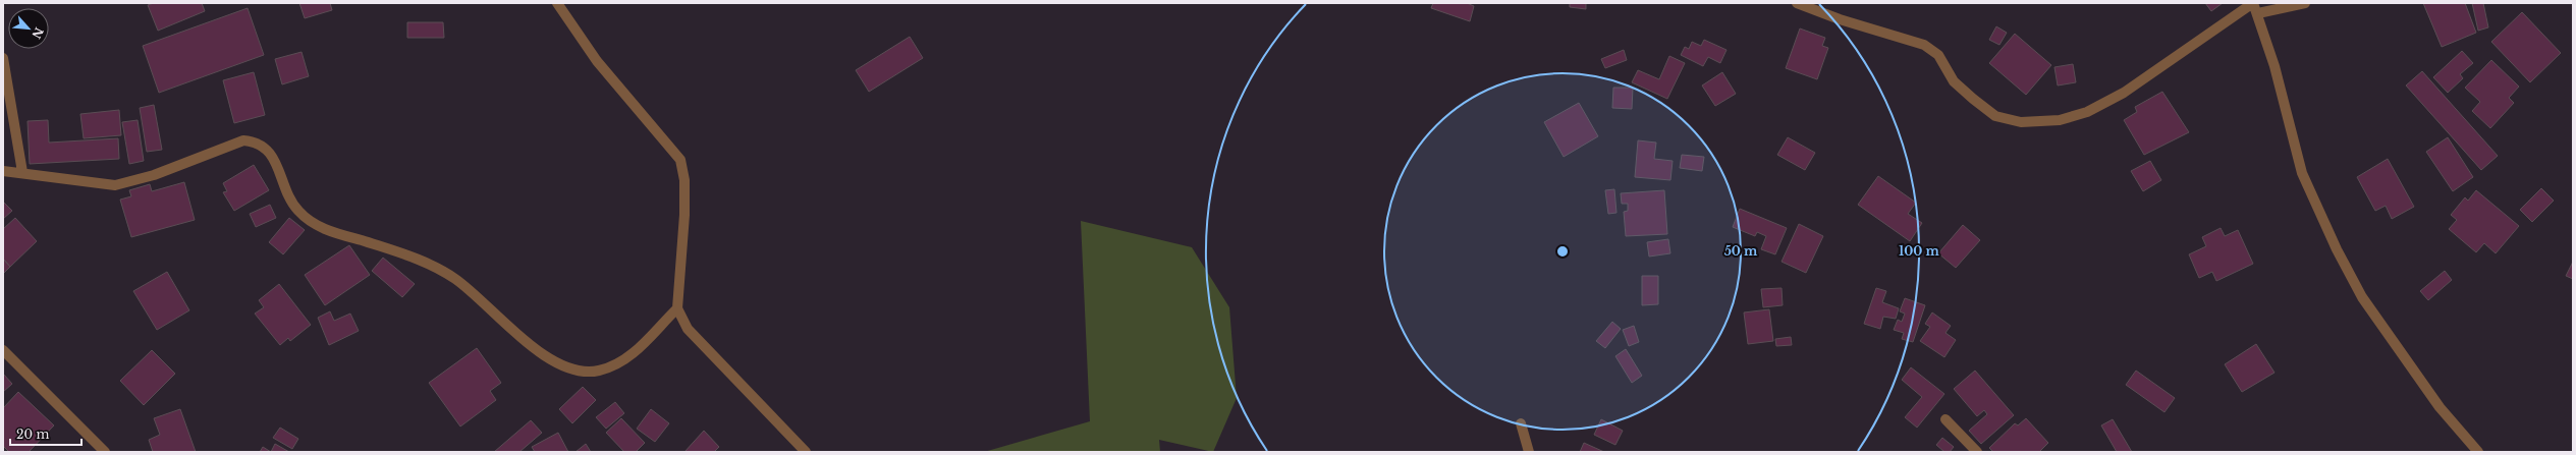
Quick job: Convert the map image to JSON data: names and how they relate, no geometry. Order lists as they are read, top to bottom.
{
  "scale_bar": "20 m",
  "north": "bottom right",
  "rings": ["50 m", "100 m"]
}
